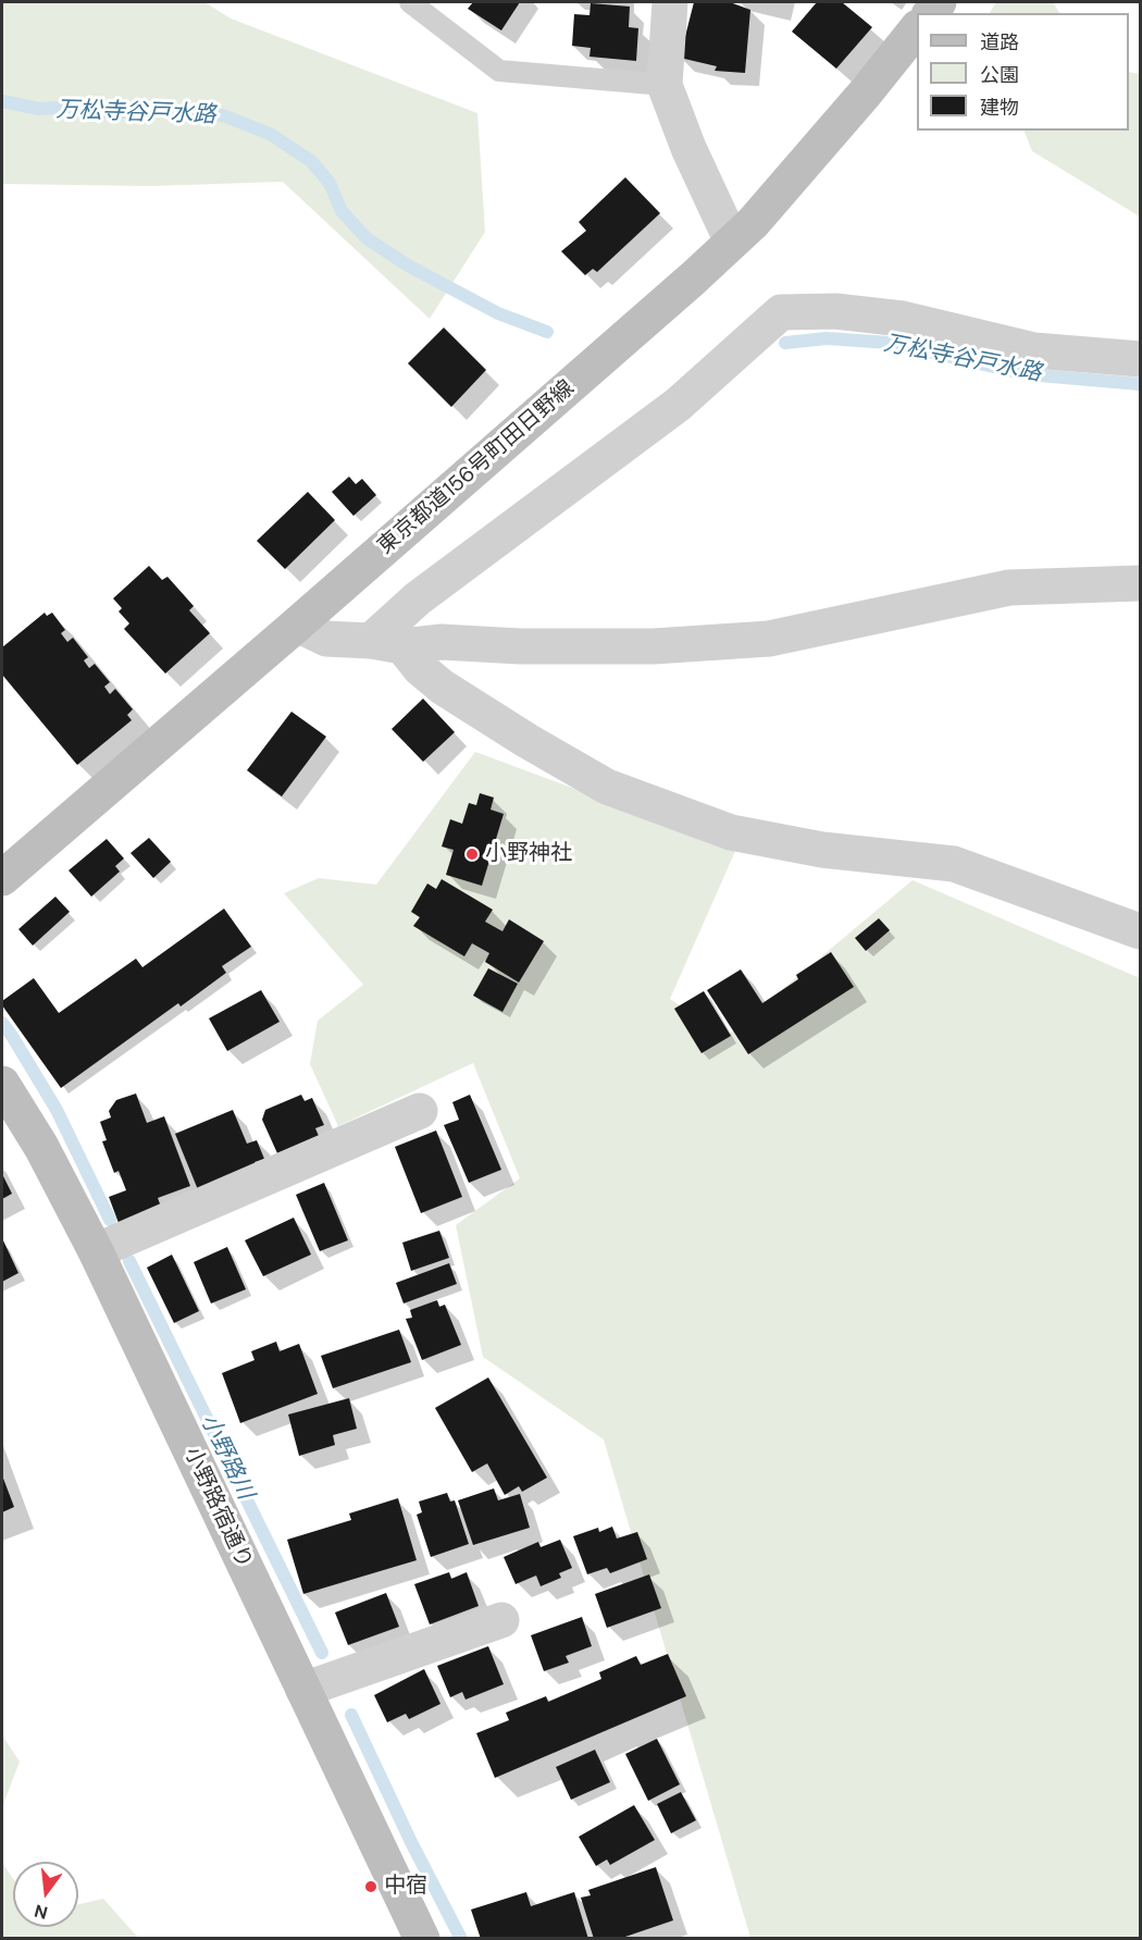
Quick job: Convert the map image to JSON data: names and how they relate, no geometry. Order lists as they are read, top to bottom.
{
  "streets": {
    "main road": ["東京都道156号町田日野線", "小野路宿通り"]
  },
  "water": ["万松寺谷戸水路", "小野路川"],
  "places": ["小野神社", "中宿"],
  "legend": ["道路", "公園", "建物"],
  "north": "bottom"
}
